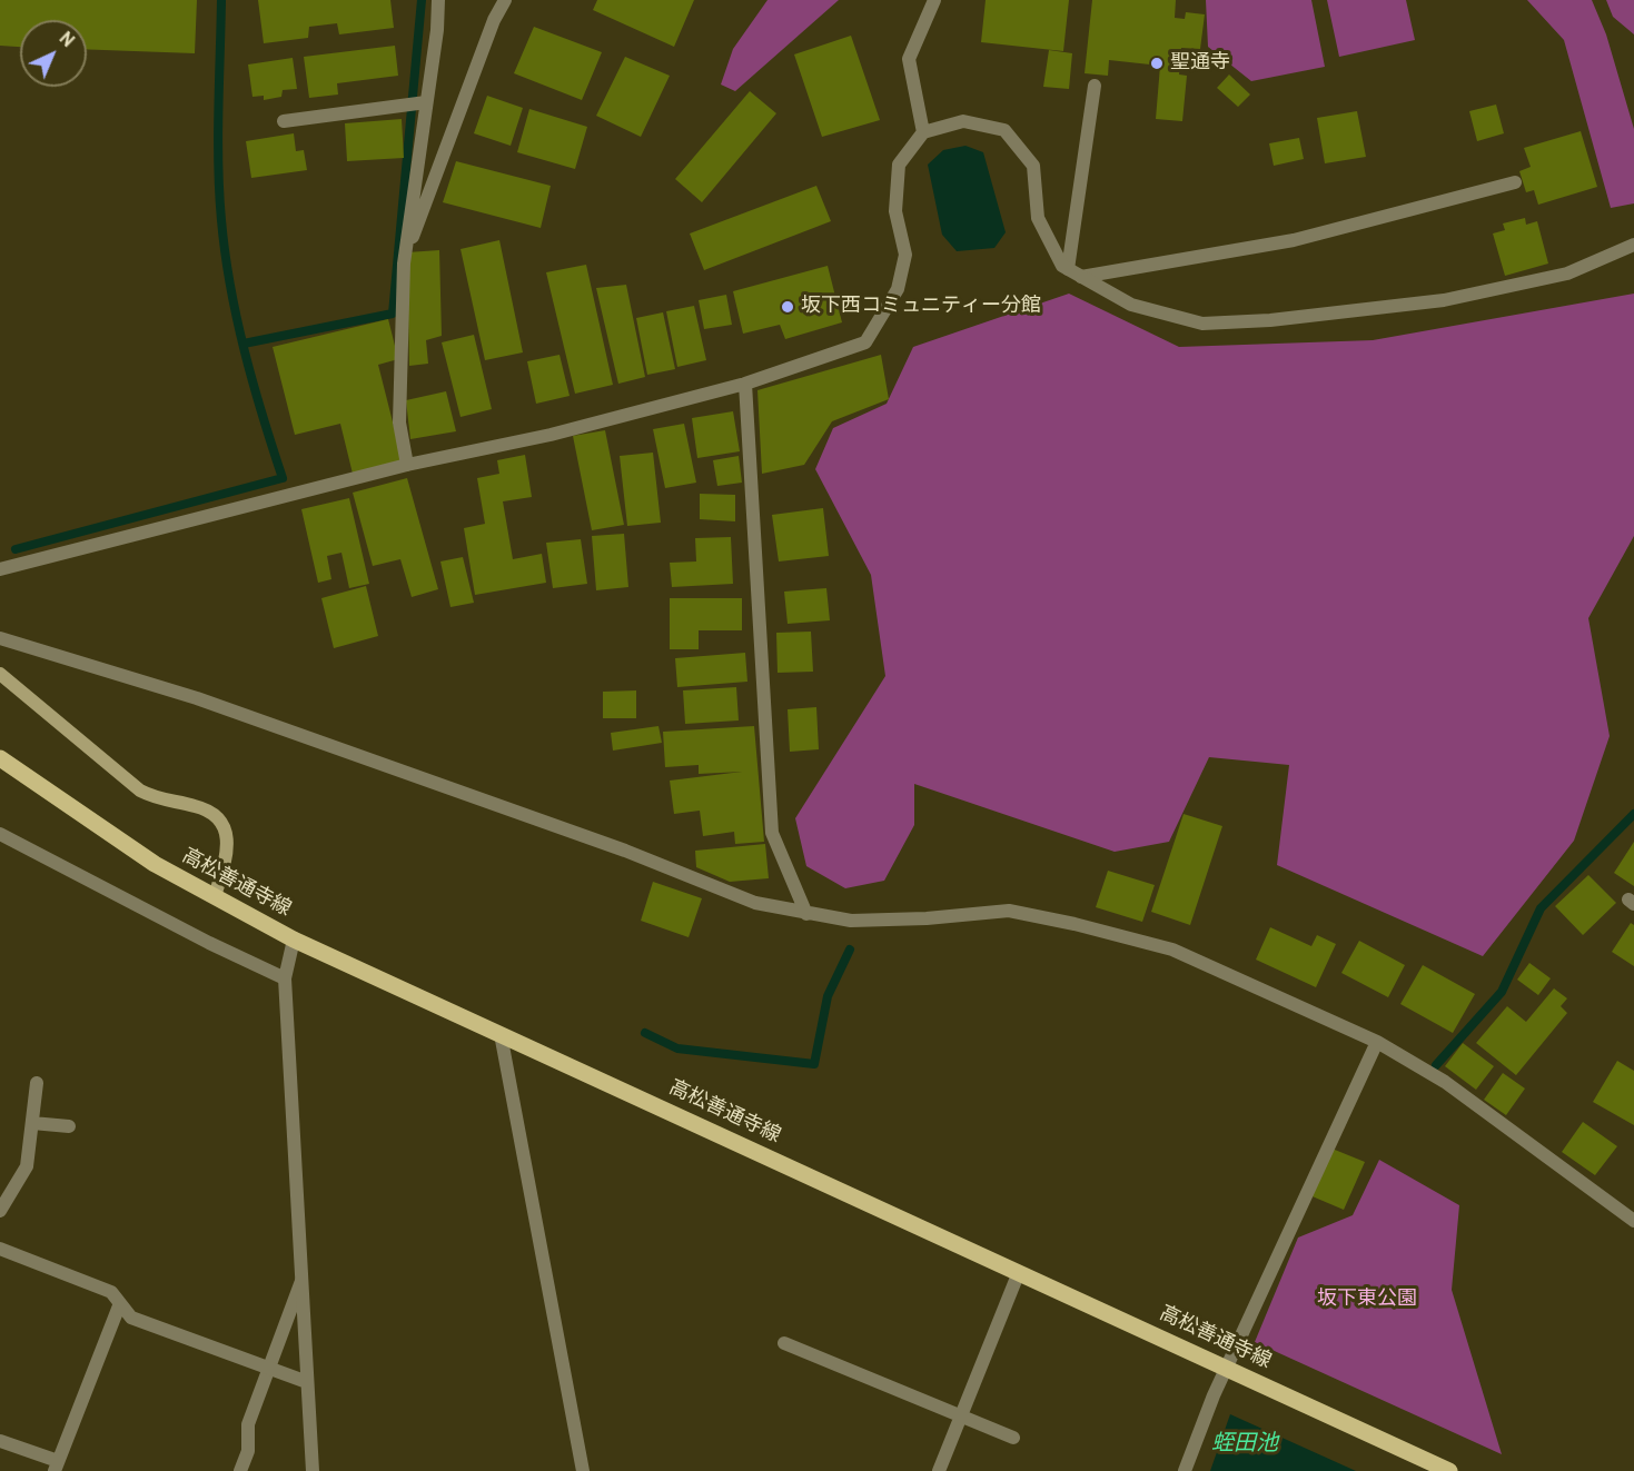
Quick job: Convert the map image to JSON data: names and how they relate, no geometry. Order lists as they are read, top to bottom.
{
  "streets": {
    "main road": ["高松善通寺線"]
  },
  "water": ["蛭田池"],
  "parks": ["坂下東公園"],
  "places": ["聖通寺", "坂下西コミュニティー分館"],
  "north": "top right"
}
